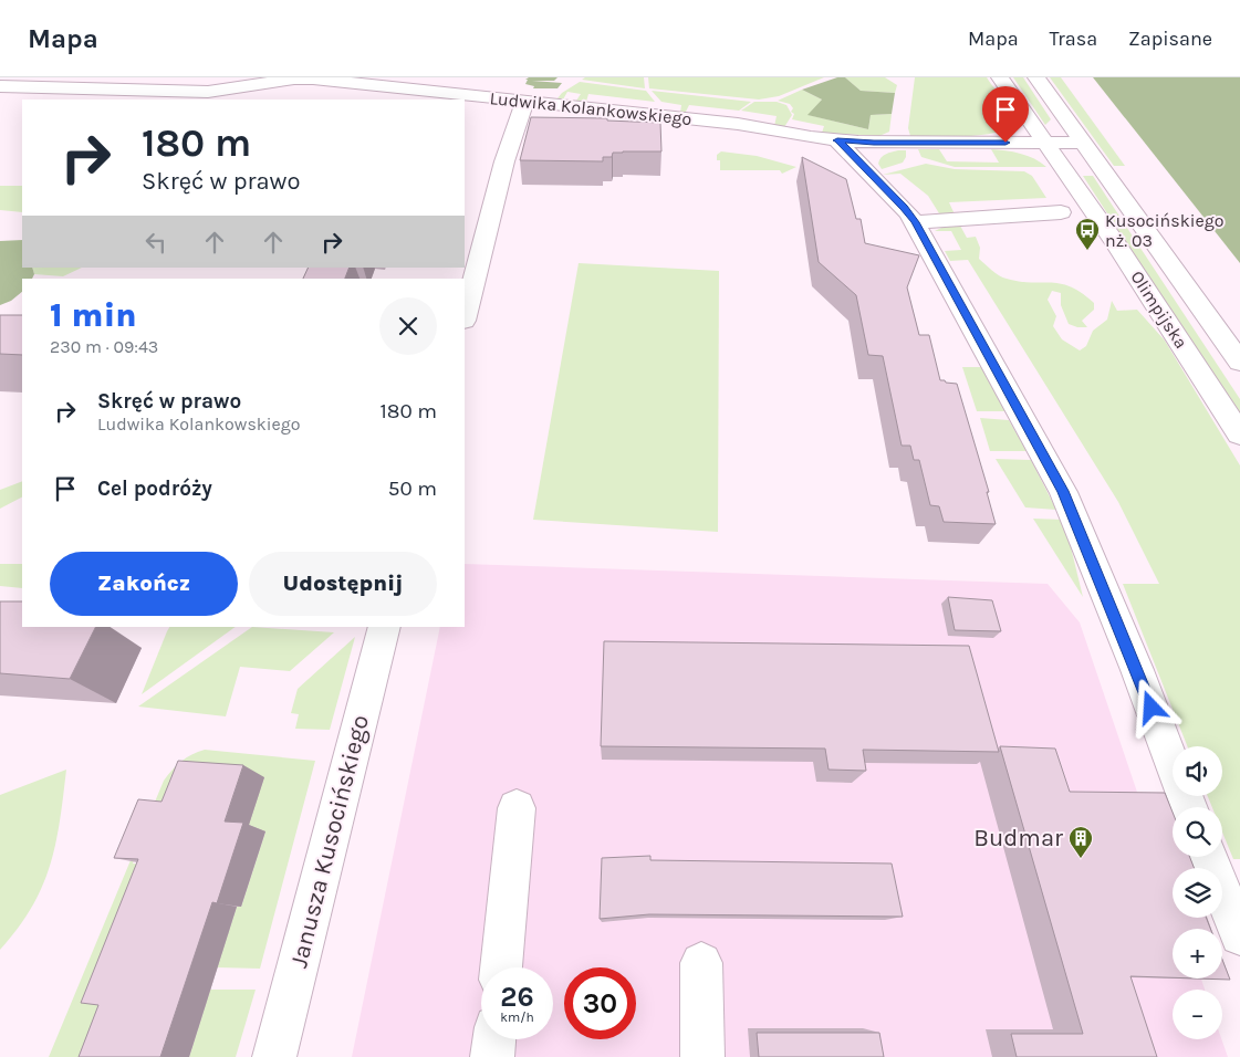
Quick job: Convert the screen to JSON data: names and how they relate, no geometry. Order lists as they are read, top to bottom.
{
  "streets": {
    "street": ["Ludwika Kolankowskiego", "Olimpijska", "Janusza Kusocińskiego"]
  },
  "crossings": [
    ["Ludwika Kolankowskiego", "Olimpijska"]
  ],
  "places": {
    "bus stop": ["Kusocińskiego nż. 03"],
    "building": ["Budmar"]
  },
  "page": {
    "header": "Mapa",
    "nav": ["Mapa", "Trasa", "Zapisane"],
    "turn": ["180 m", "Skręć w prawo"],
    "heading": ["1 min", "230 m · 09:43"],
    "list": [
      {
        "name": "Skręć w prawo",
        "note": "Ludwika Kolankowskiego",
        "value": "180 m"
      },
      {
        "name": "Cel podróży",
        "value": "50 m"
      }
    ],
    "buttons": ["Zakończ", "Udostępnij"],
    "map_buttons": ["+", "−"],
    "speed": "26 km/h",
    "limit": "30"
  }
}
